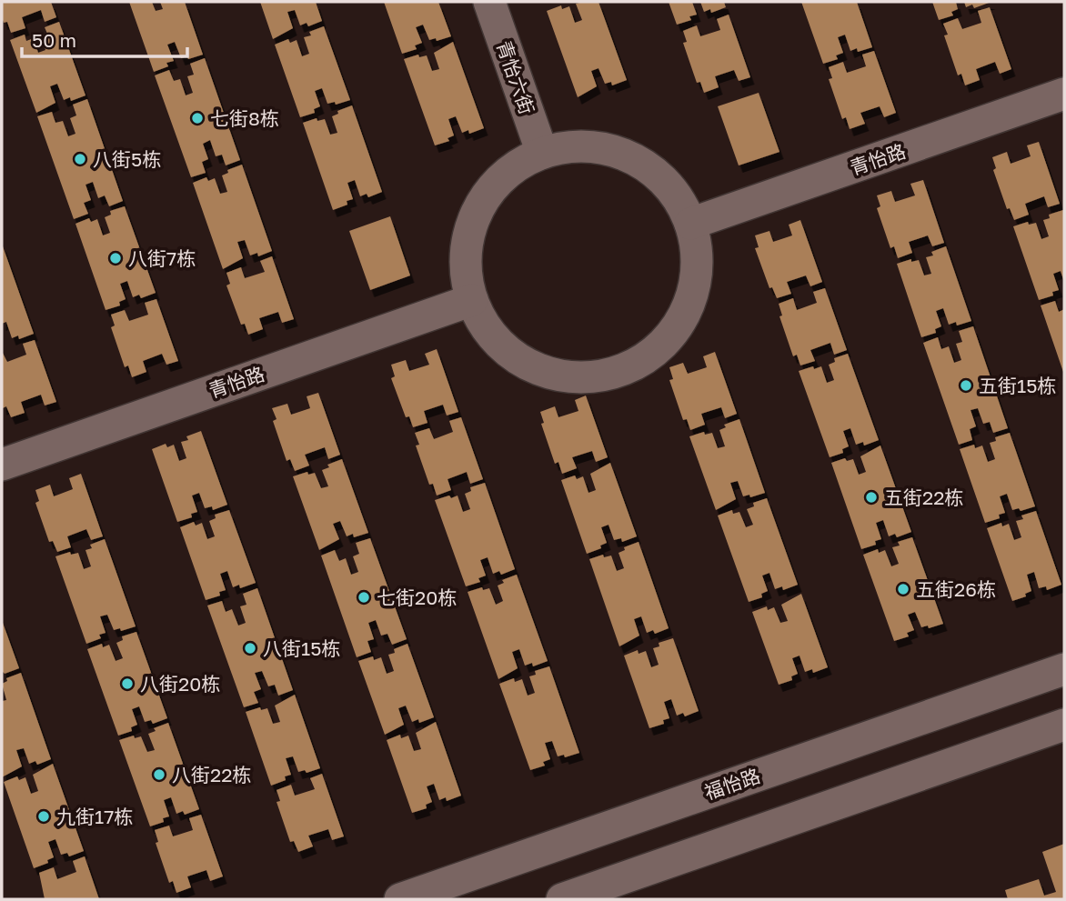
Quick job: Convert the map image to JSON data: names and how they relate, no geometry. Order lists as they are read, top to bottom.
{
  "streets": {
    "street": ["青怡六街", "青怡路", "福怡路"]
  },
  "places": [
    "七街8栋",
    "八街5栋",
    "八街7栋",
    "五街15栋",
    "五街22栋",
    "五街26栋",
    "七街20栋",
    "八街15栋",
    "八街20栋",
    "八街22栋",
    "九街17栋"
  ],
  "scale_bar": "50 m"
}
